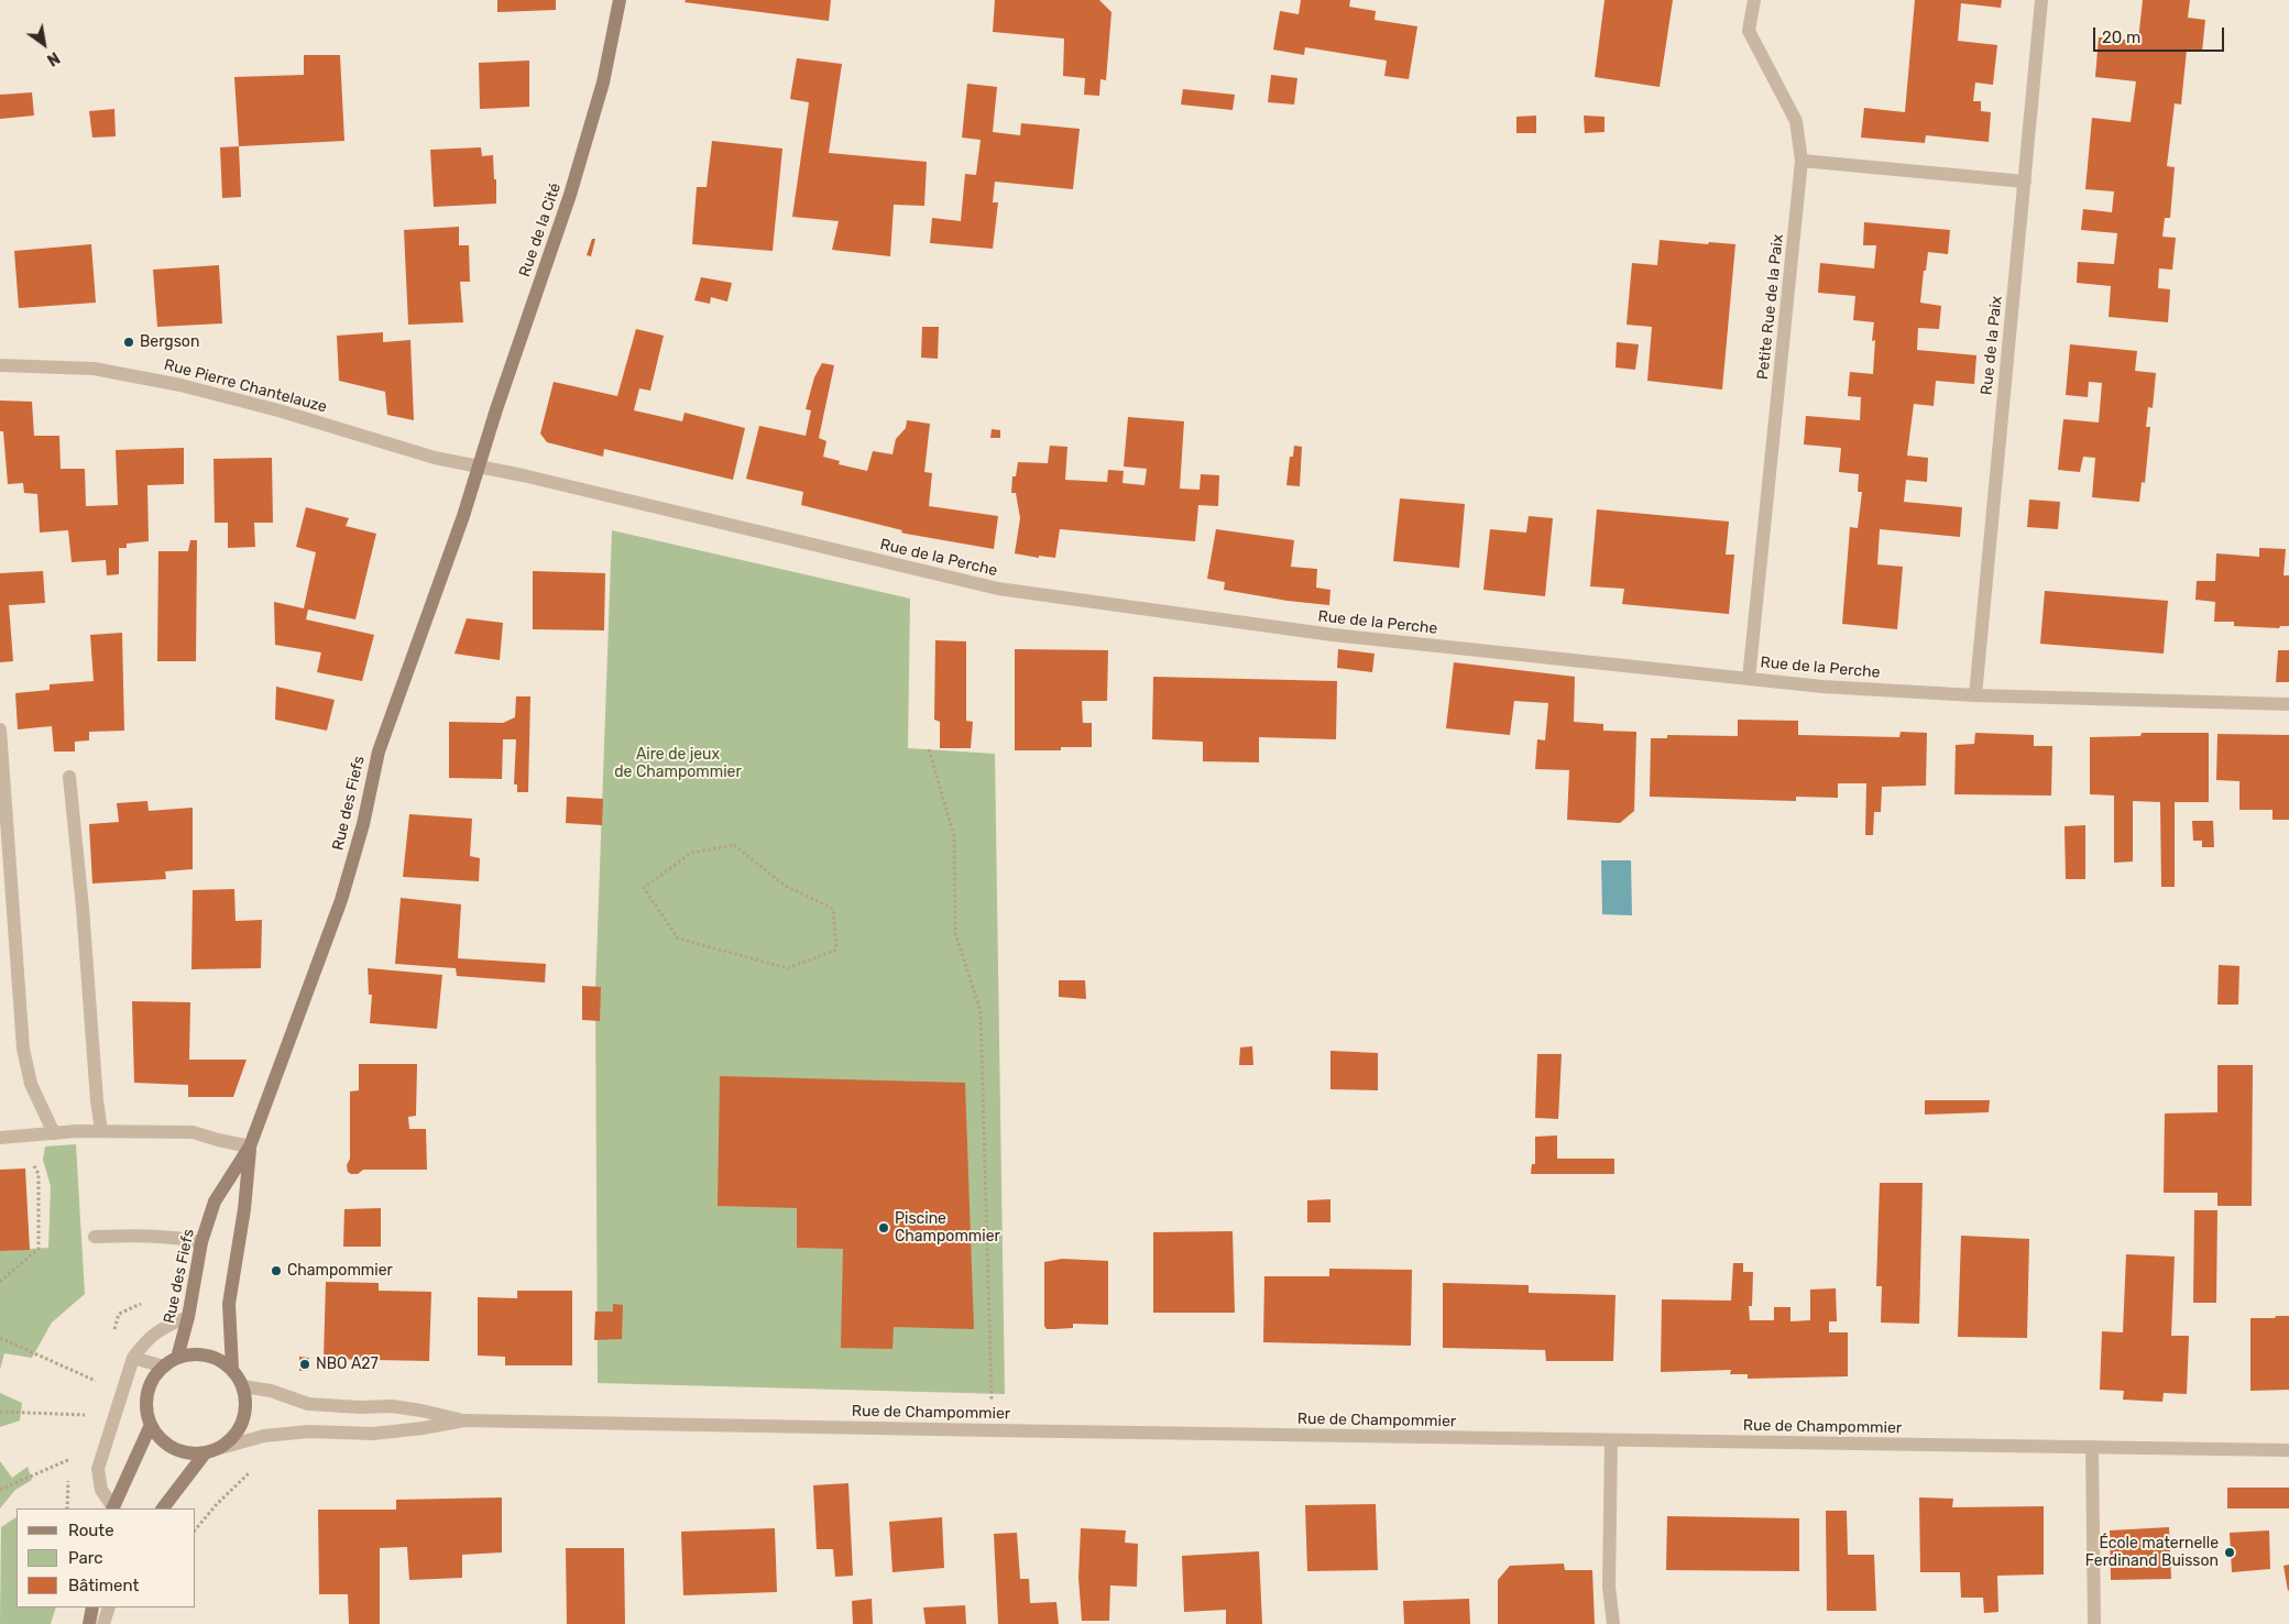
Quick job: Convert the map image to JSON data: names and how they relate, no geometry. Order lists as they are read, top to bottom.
{
  "streets": {
    "street": [
      "Rue de la Cité",
      "Petite Rue de la Paix",
      "Rue de la Paix",
      "Rue Pierre Chantelauze",
      "Rue de la Perche",
      "Rue des Fiefs",
      "Rue de Champommier"
    ]
  },
  "crossings": [
    ["Rue de la Cité", "Rue Pierre Chantelauze"],
    ["Rue de la Cité", "Rue de la Perche"],
    ["Rue de la Cité", "Rue des Fiefs"],
    ["Petite Rue de la Paix", "Rue de la Perche"],
    ["Rue de la Paix", "Rue de la Perche"],
    ["Rue Pierre Chantelauze", "Rue de la Perche"],
    ["Rue Pierre Chantelauze", "Rue des Fiefs"],
    ["Rue de la Perche", "Rue des Fiefs"],
    ["Rue des Fiefs", "Rue de Champommier"]
  ],
  "parks": ["Aire de jeux de Champommier"],
  "places": [
    "Bergson",
    "Piscine Champommier",
    "Champommier",
    "NBO A27",
    "École maternelle Ferdinand Buisson"
  ],
  "legend": ["Route", "Parc", "Bâtiment"],
  "scale_bar": "20 m",
  "north": "bottom right"
}
